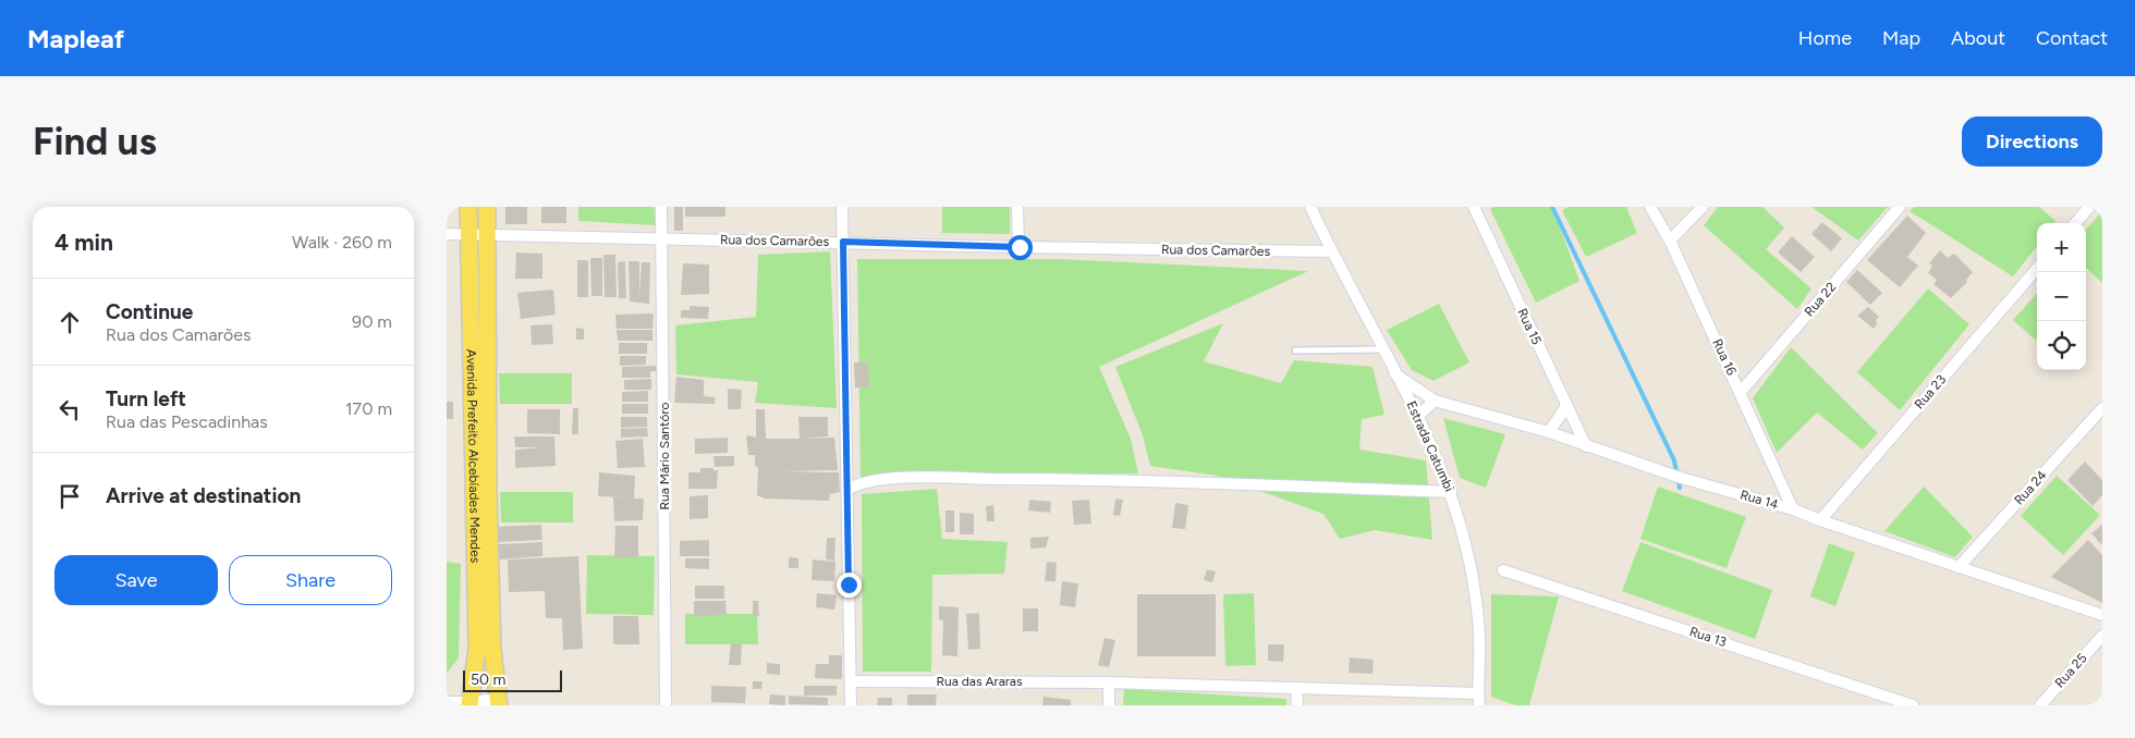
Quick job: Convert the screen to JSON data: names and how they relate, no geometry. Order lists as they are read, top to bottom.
{
  "streets": {
    "main road": ["Avenida Prefeito Alcebíades Mendes"],
    "street": [
      "Rua dos Camarões",
      "Rua 22",
      "Rua 15",
      "Rua 16",
      "Rua 23",
      "Estrada Catumbi",
      "Rua Mário Santóro",
      "Rua 24",
      "Rua 14",
      "Rua 13",
      "Rua 25",
      "Rua das Araras"
    ]
  },
  "crossings": [
    ["Rua dos Camarões", "Estrada Catumbi"],
    ["Rua dos Camarões", "Avenida Prefeito Alcebíades Mendes"],
    ["Rua dos Camarões", "Rua Mário Santóro"],
    ["Rua 22", "Rua 16"],
    ["Rua 15", "Rua 14"],
    ["Rua 16", "Rua 14"],
    ["Rua 23", "Rua 14"],
    ["Estrada Catumbi", "Rua 14"],
    ["Estrada Catumbi", "Rua das Araras"],
    ["Rua 24", "Rua 14"]
  ],
  "scale_bar": "50 m",
  "page": {
    "header": "Mapleaf",
    "nav": [
      "Home",
      "Map",
      "About",
      "Contact"
    ],
    "buttons": [
      "Directions",
      ["Save", "Share"]
    ],
    "title": "Find us",
    "heading": ["4 min", "Walk · 260 m"],
    "map_buttons": ["+", "−"],
    "list": [
      ["Continue", "Rua dos Camarões", "90 m"],
      ["Turn left", "Rua das Pescadinhas", "170 m"],
      "Arrive at destination"
    ],
    "scale": "50 m"
  }
}
